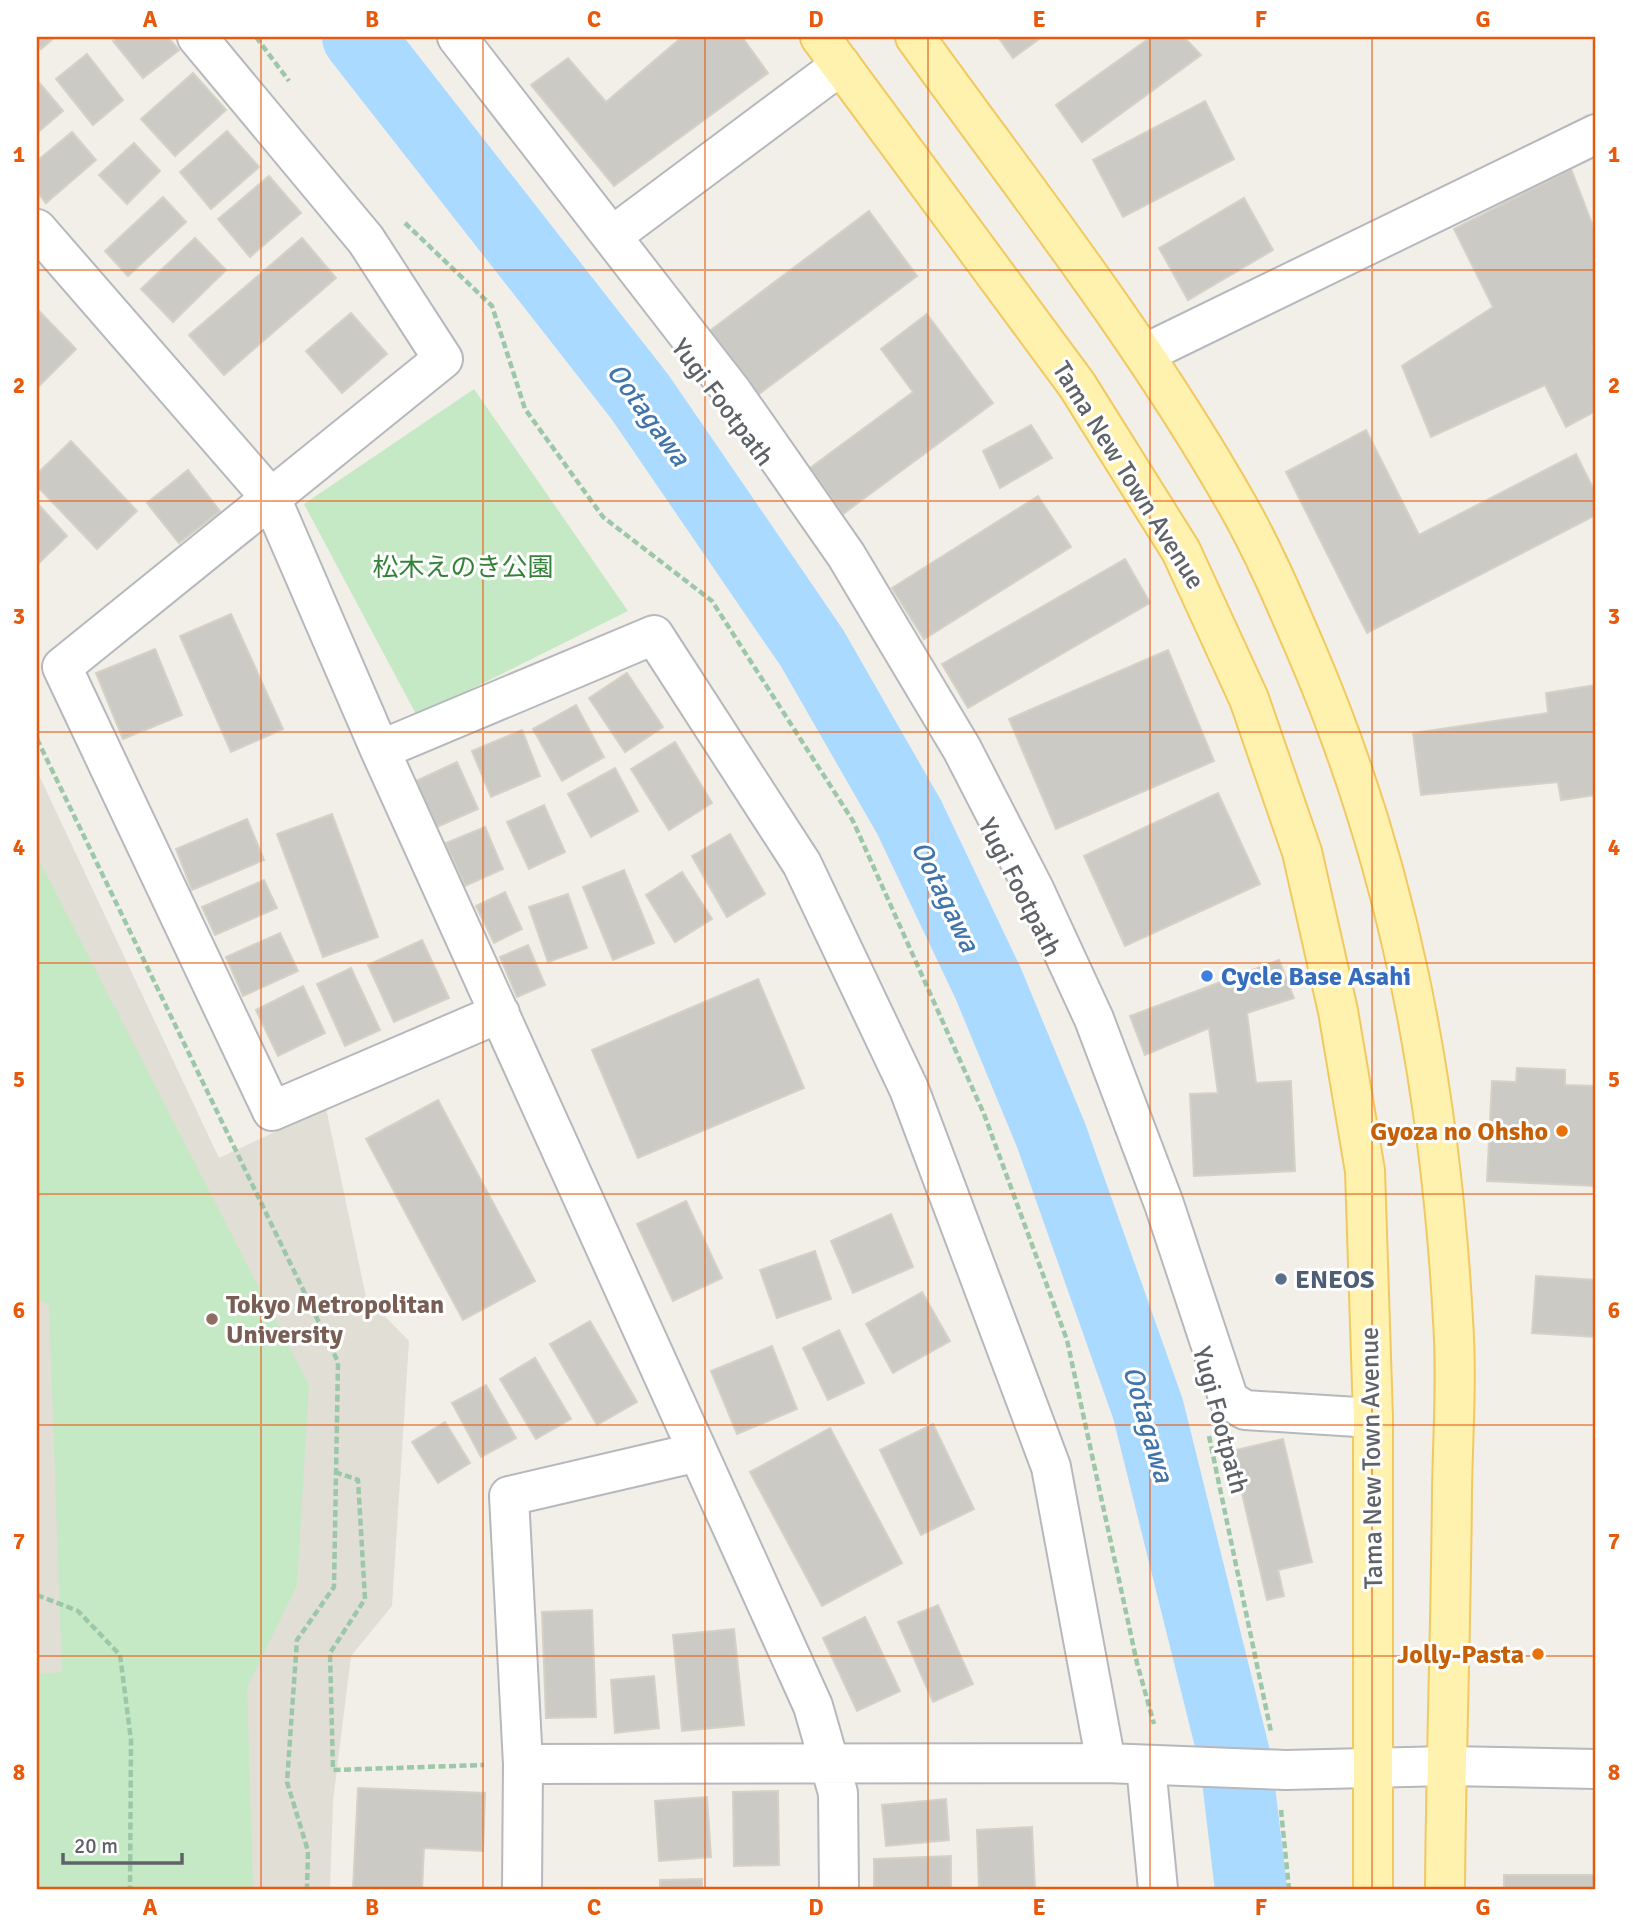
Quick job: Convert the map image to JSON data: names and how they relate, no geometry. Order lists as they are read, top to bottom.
{
  "streets": {
    "main road": ["Tama New Town Avenue"],
    "path": ["Yugi Footpath"]
  },
  "water": ["Ootagawa"],
  "parks": ["松木えのき公園"],
  "places": [
    "Cycle Base Asahi",
    "Gyoza no Ohsho",
    "ENEOS",
    "Tokyo Metropolitan University",
    "Jolly-Pasta"
  ],
  "scale_bar": "20 m",
  "grid": {
    "columns": [
      "A",
      "B",
      "C",
      "D",
      "E",
      "F",
      "G"
    ],
    "rows": [
      "1",
      "2",
      "3",
      "4",
      "5",
      "6",
      "7",
      "8"
    ]
  }
}
